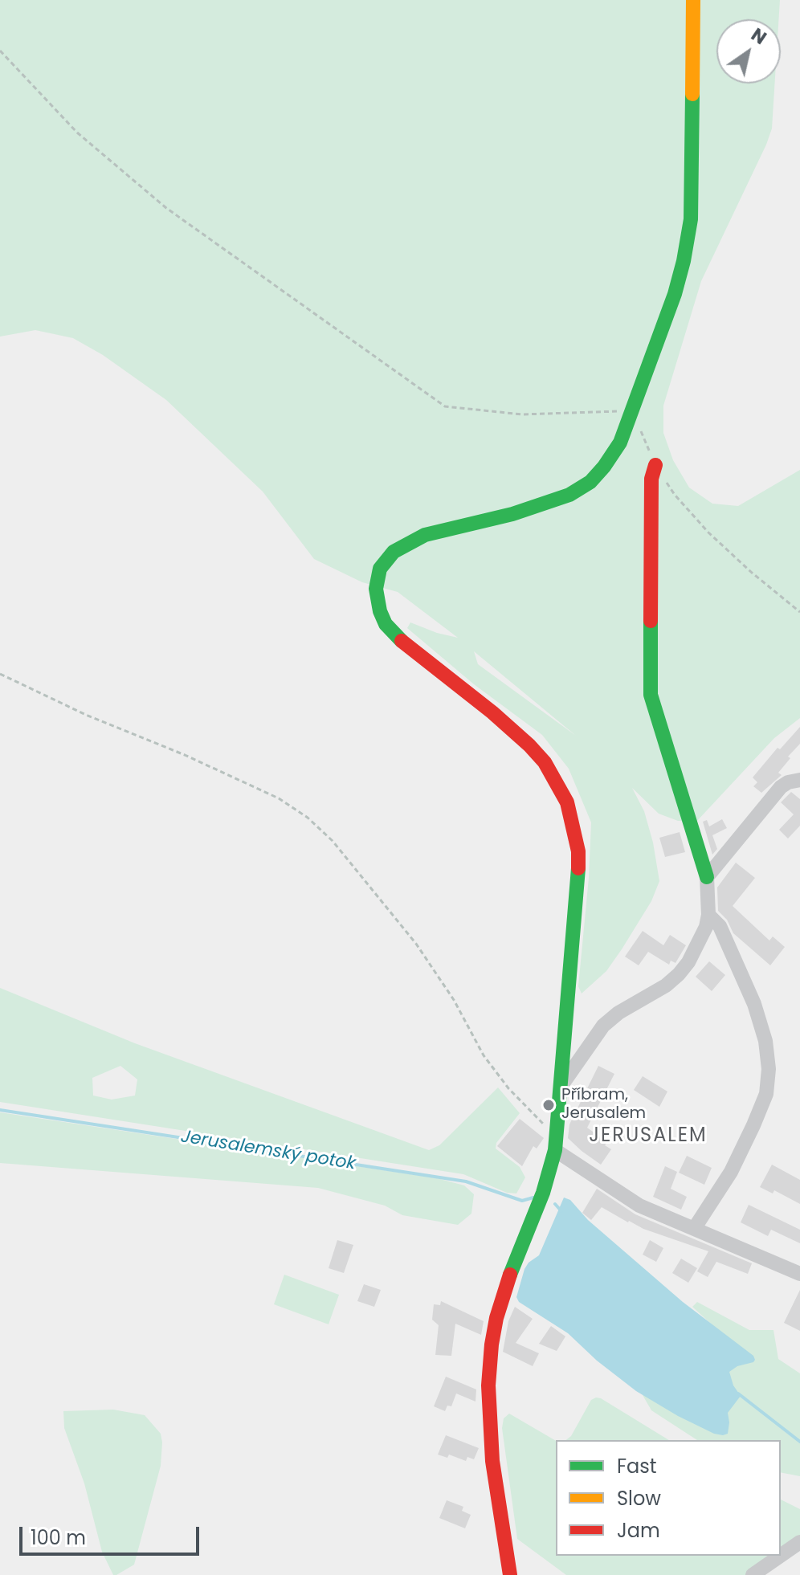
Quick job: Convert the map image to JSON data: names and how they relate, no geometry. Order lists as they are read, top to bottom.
{
  "districts": ["JERUSALEM"],
  "water": ["Jerusalemský potok"],
  "places": ["Příbram, Jerusalem"],
  "legend": ["Fast", "Slow", "Jam"],
  "scale_bar": "100 m",
  "north": "top right"
}
